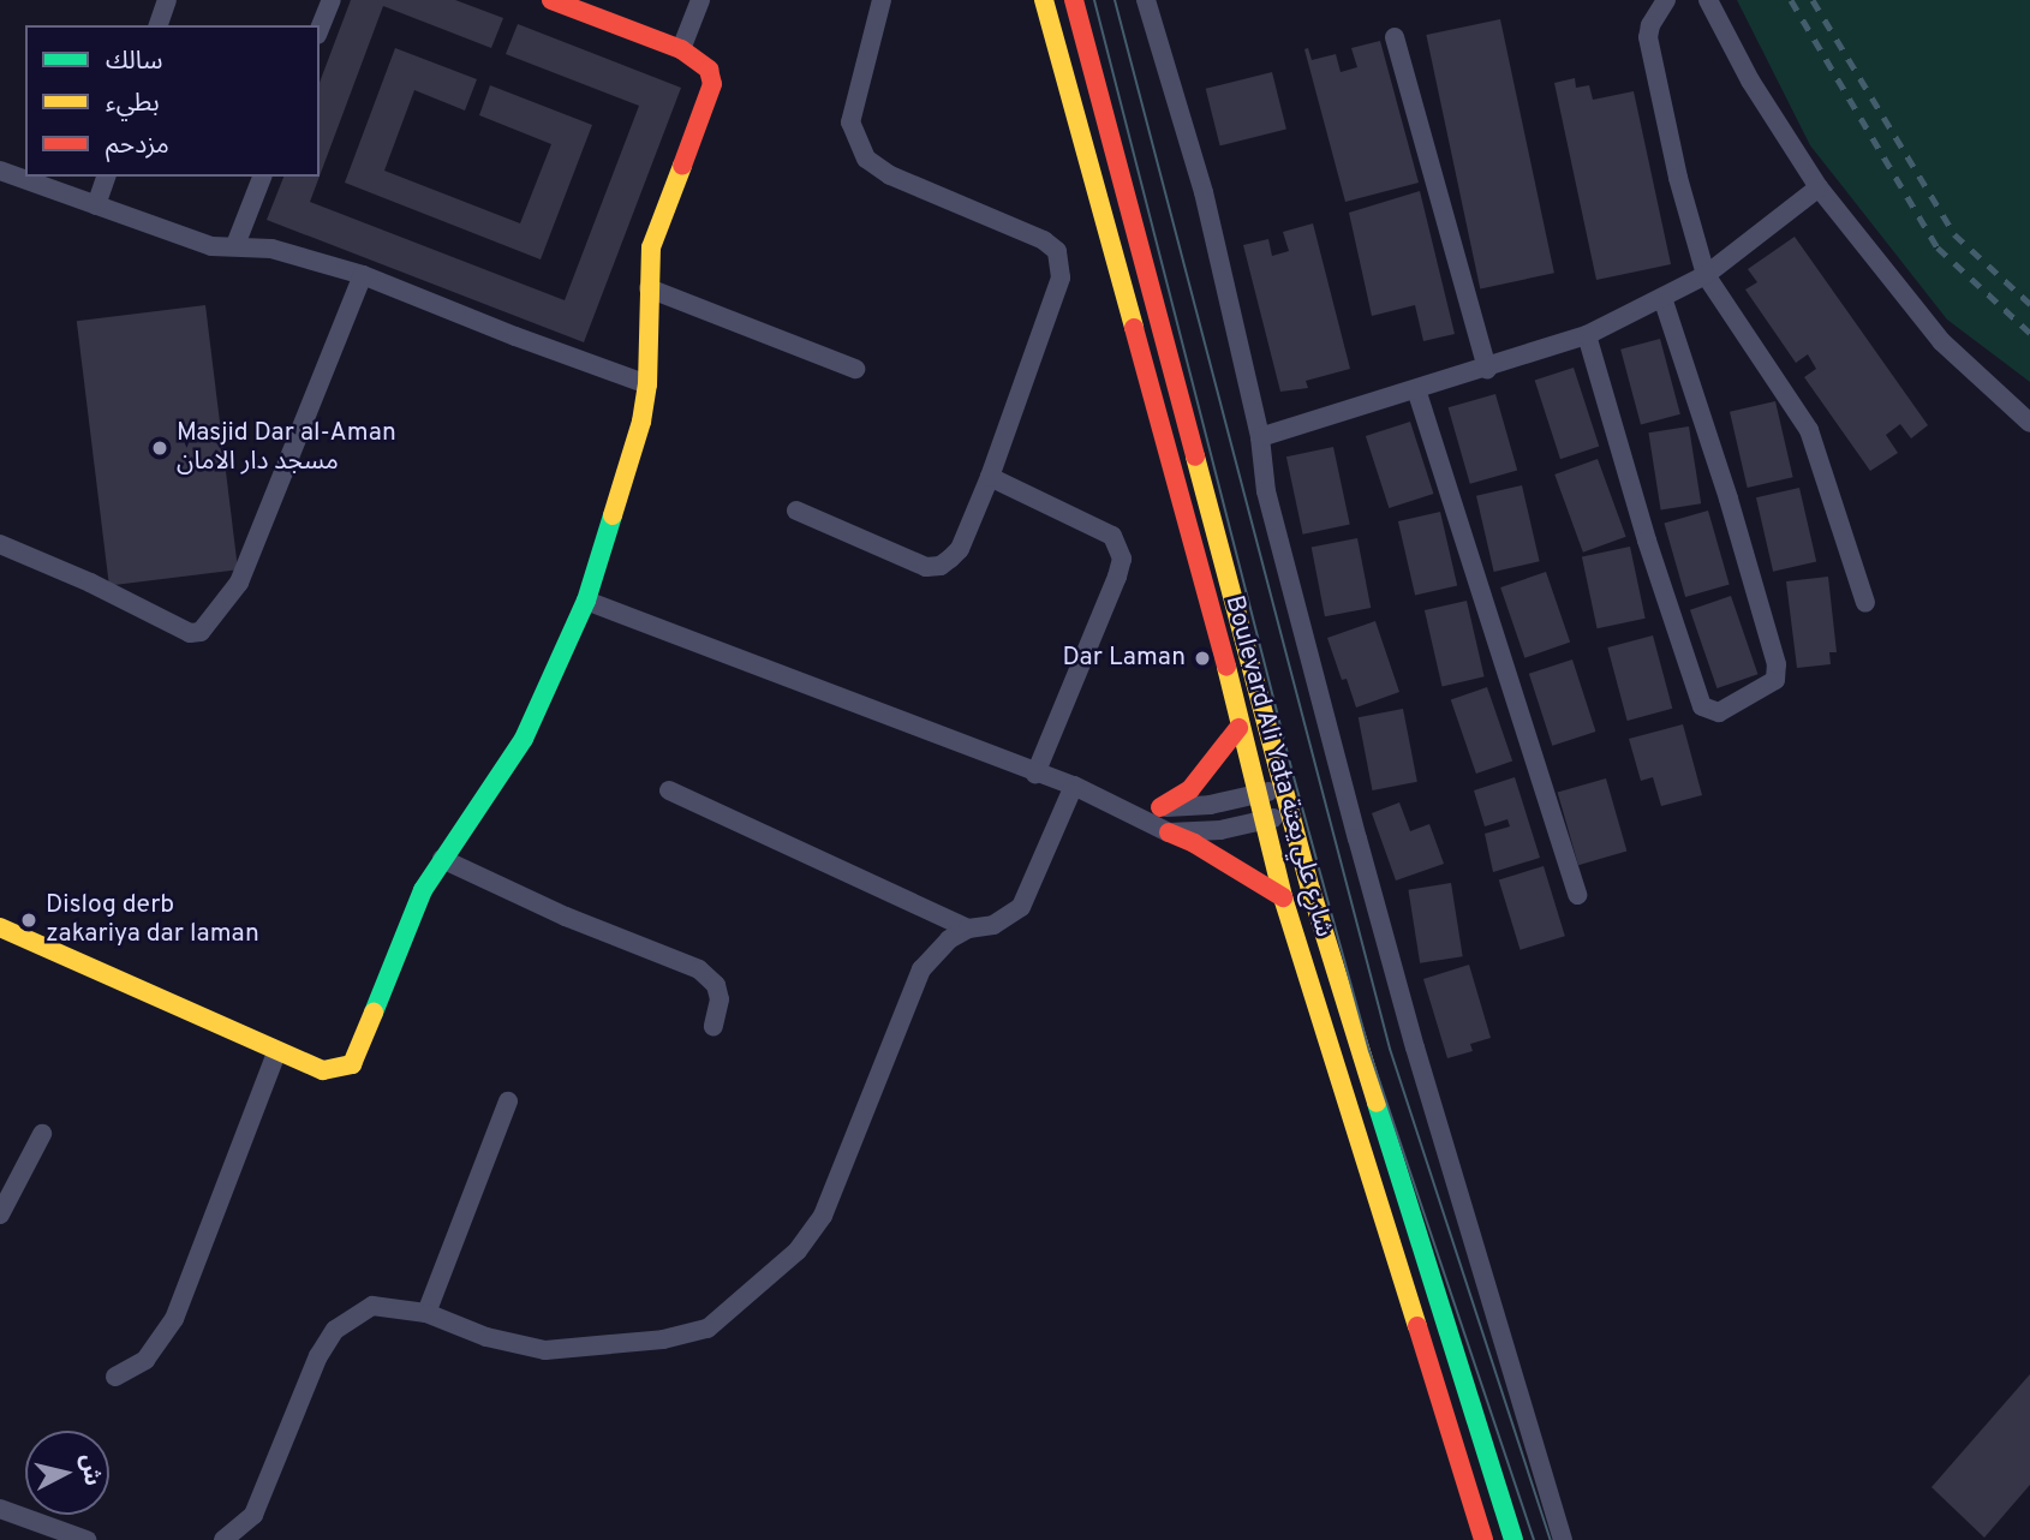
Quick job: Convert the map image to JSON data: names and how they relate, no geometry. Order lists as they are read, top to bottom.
{
  "streets": {
    "main road": ["Boulevard Ali Yata شارع علي يعتة"]
  },
  "places": ["Masjid Dar al-Aman مسجد دار الامان", "Dar Laman", "Dislog derb zakariya dar laman"],
  "legend": ["سالك", "بطيء", "مزدحم"],
  "north": "right"
}
